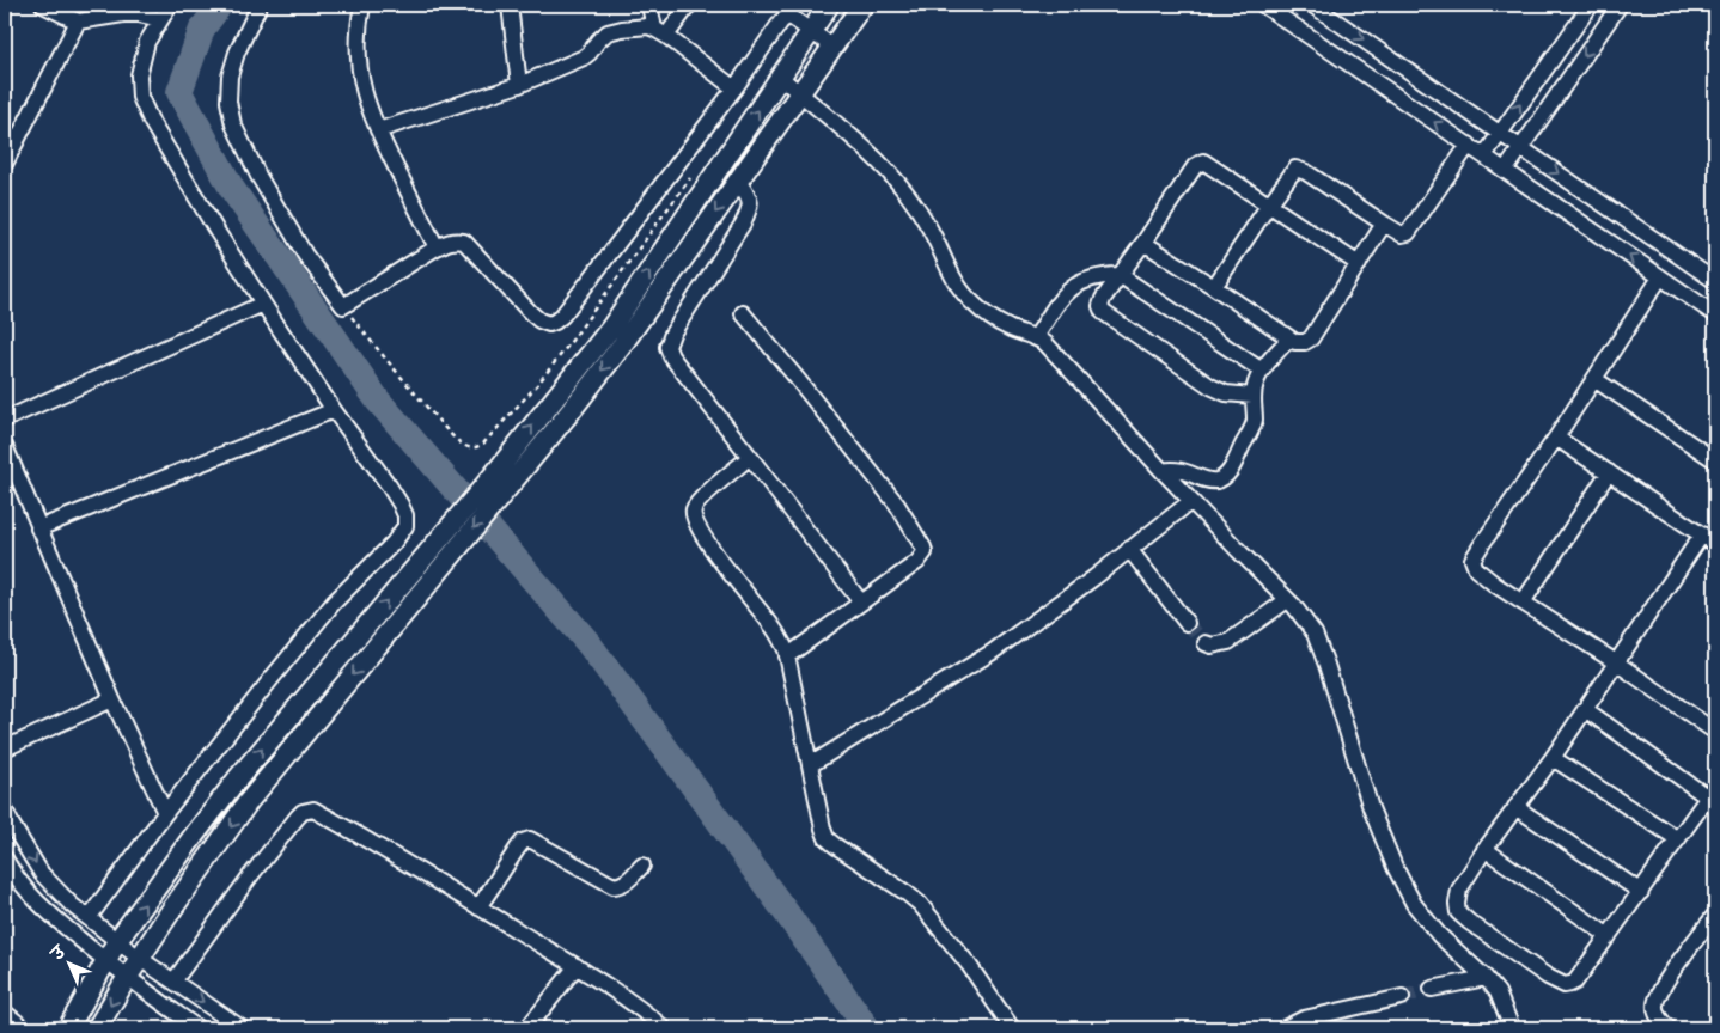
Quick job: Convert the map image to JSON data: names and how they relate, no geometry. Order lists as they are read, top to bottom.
{
  "north": "top left"
}
